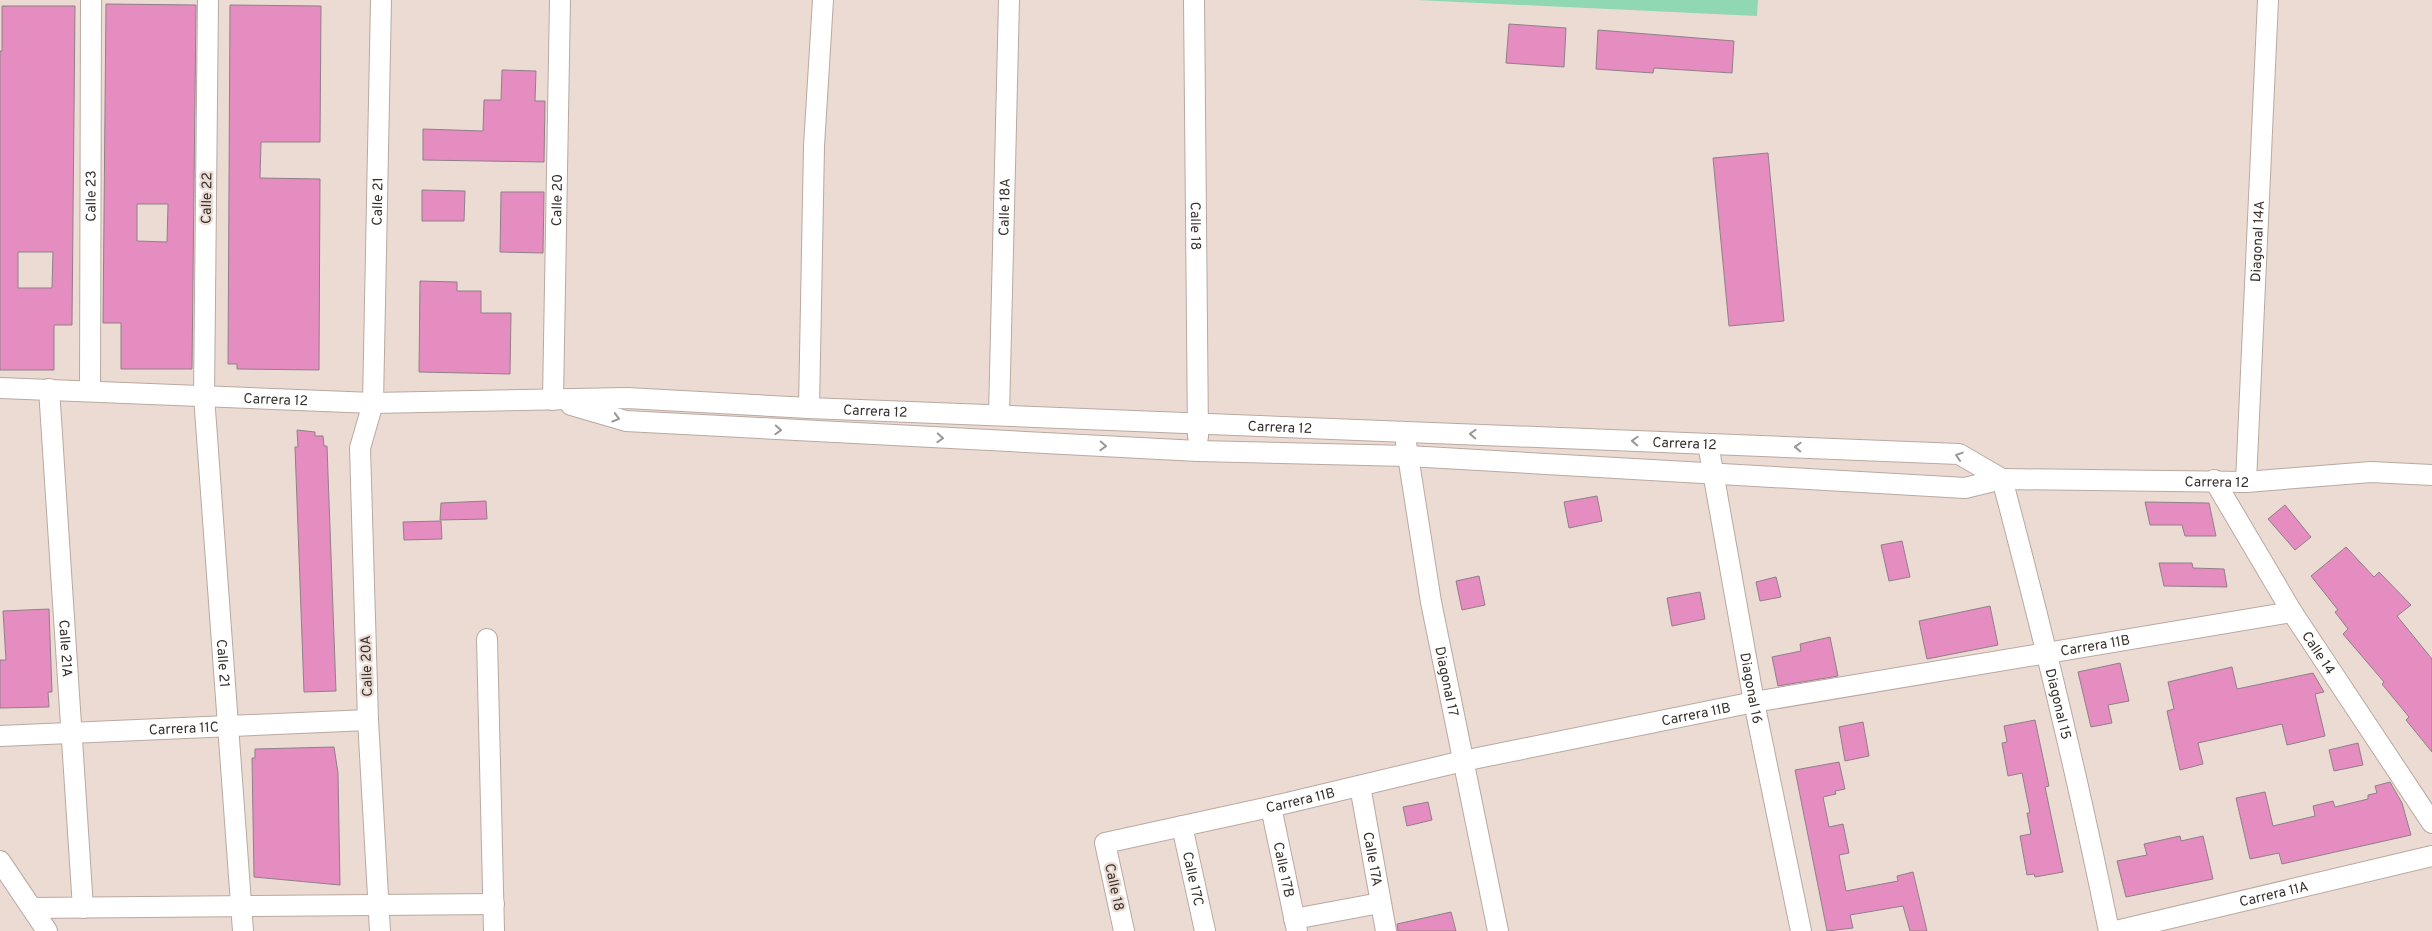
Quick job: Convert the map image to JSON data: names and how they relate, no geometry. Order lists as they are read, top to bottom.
{
  "streets": {
    "street": [
      "Calle 23",
      "Calle 22",
      "Calle 20",
      "Calle 21",
      "Calle 18A",
      "Calle 18",
      "Diagonal 14A",
      "Carrera 12",
      "Carrera 11B",
      "Calle 21A",
      "Calle 14",
      "Calle 20A",
      "Diagonal 17",
      "Diagonal 16",
      "Diagonal 15",
      "Carrera 11C",
      "Calle 17A",
      "Calle 17B",
      "Calle 17C",
      "Carrera 11A"
    ]
  },
  "crossings": [
    ["Calle 23", "Carrera 12"],
    ["Calle 22", "Calle 21"],
    ["Calle 22", "Carrera 12"],
    ["Calle 20", "Carrera 12"],
    ["Calle 21", "Carrera 12"],
    ["Calle 21", "Calle 20A"],
    ["Calle 21", "Carrera 11C"],
    ["Calle 18A", "Carrera 12"],
    ["Calle 18", "Carrera 12"],
    ["Calle 18", "Carrera 11B"],
    ["Diagonal 14A", "Carrera 12"],
    ["Carrera 12", "Calle 21A"],
    ["Carrera 12", "Calle 14"],
    ["Carrera 12", "Calle 20A"],
    ["Carrera 12", "Diagonal 17"],
    ["Carrera 12", "Diagonal 16"],
    ["Carrera 12", "Diagonal 15"],
    ["Carrera 11B", "Calle 14"],
    ["Carrera 11B", "Diagonal 17"],
    ["Carrera 11B", "Diagonal 16"],
    ["Carrera 11B", "Diagonal 15"],
    ["Carrera 11B", "Calle 17A"],
    ["Carrera 11B", "Calle 17B"],
    ["Carrera 11B", "Calle 17C"],
    ["Calle 21A", "Carrera 11C"],
    ["Calle 20A", "Carrera 11C"]
  ]
}
